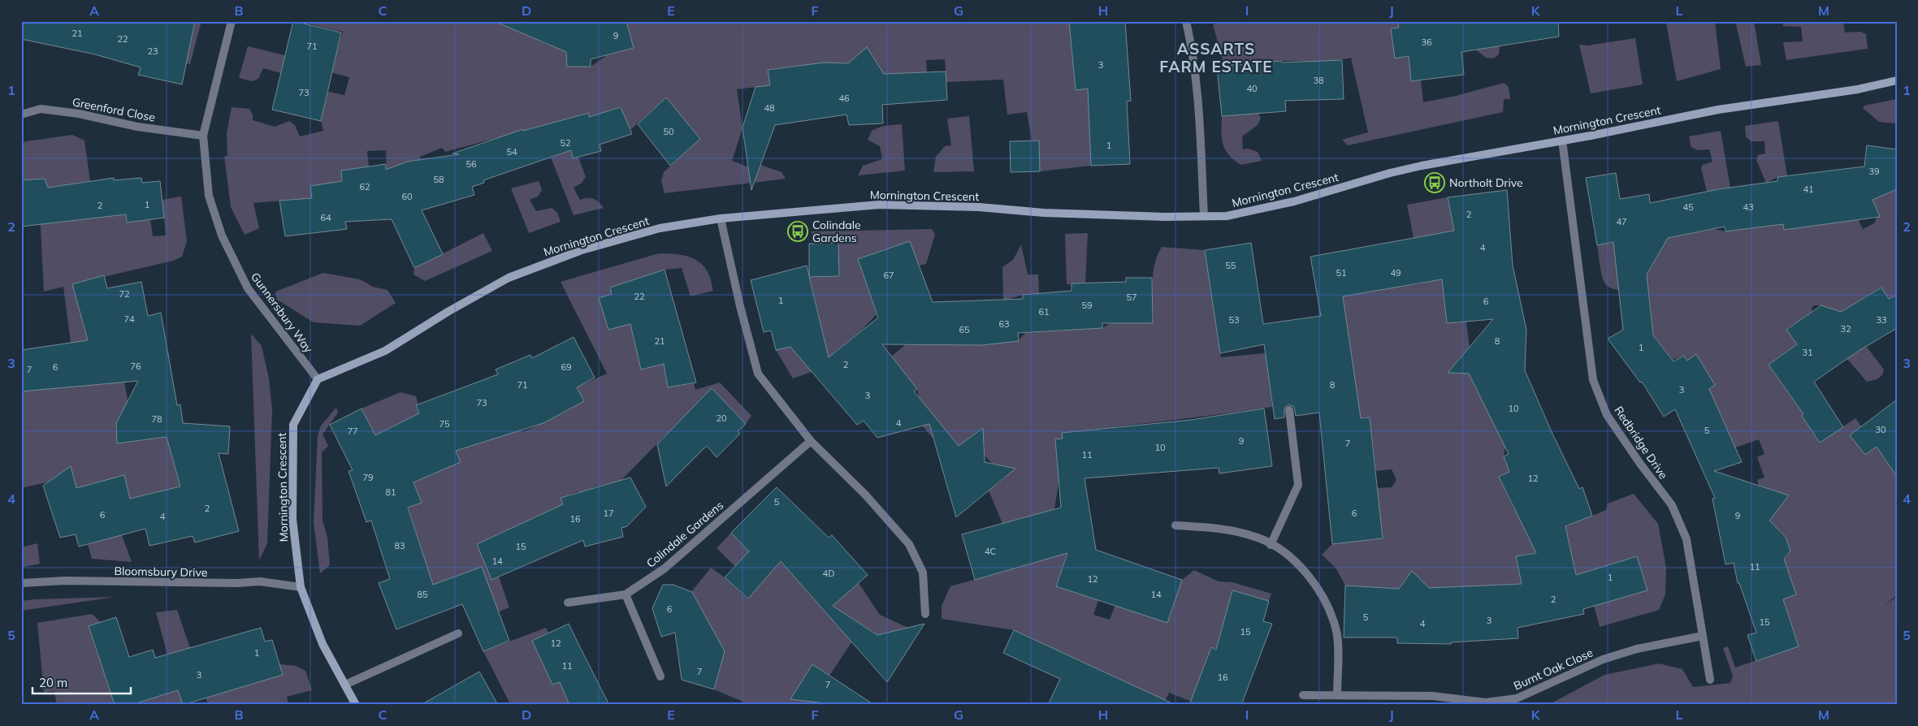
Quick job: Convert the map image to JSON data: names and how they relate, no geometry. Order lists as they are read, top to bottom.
{
  "streets": {
    "street": [
      "Greenford Close",
      "Mornington Crescent",
      "Gunnersbury Way",
      "Redbridge Drive",
      "Colindale Gardens",
      "Bloomsbury Drive",
      "Burnt Oak Close"
    ]
  },
  "crossings": [
    ["Greenford Close", "Gunnersbury Way"],
    ["Mornington Crescent", "Gunnersbury Way"],
    ["Mornington Crescent", "Redbridge Drive"],
    ["Mornington Crescent", "Bloomsbury Drive"],
    ["Redbridge Drive", "Burnt Oak Close"]
  ],
  "districts": ["ASSARTS FARM ESTATE"],
  "places": {
    "bus stop": ["Northolt Drive", "Colindale Gardens"]
  },
  "house_numbers": [
    "21",
    "9",
    "22",
    "36",
    "71",
    "23",
    "3",
    "38",
    "40",
    "73",
    "46",
    "48",
    "50",
    "52",
    "1",
    "54",
    "56",
    "39",
    "58",
    "62",
    "41",
    "60",
    "1",
    "2",
    "45",
    "43",
    "2",
    "64",
    "47",
    "4",
    "55",
    "51",
    "49",
    "67",
    "72",
    "22",
    "57",
    "1",
    "6",
    "59",
    "61",
    "74",
    "53",
    "33",
    "63",
    "32",
    "65",
    "21",
    "8",
    "1",
    "31",
    "2",
    "76",
    "6",
    "69",
    "7",
    "71",
    "8",
    "3",
    "3",
    "73",
    "10",
    "20",
    "78",
    "4",
    "75",
    "30",
    "5",
    "77",
    "9",
    "7",
    "10",
    "11",
    "79",
    "12",
    "81",
    "5",
    "2",
    "17",
    "6",
    "6",
    "9",
    "4",
    "16",
    "83",
    "15",
    "4C",
    "14",
    "11",
    "4D",
    "1",
    "12",
    "85",
    "14",
    "2",
    "6",
    "5",
    "3",
    "15",
    "4",
    "15",
    "12",
    "1",
    "11",
    "7",
    "3",
    "16",
    "7"
  ],
  "scale_bar": "20 m",
  "grid": {
    "columns": [
      "A",
      "B",
      "C",
      "D",
      "E",
      "F",
      "G",
      "H",
      "I",
      "J",
      "K",
      "L",
      "M"
    ],
    "rows": [
      "1",
      "2",
      "3",
      "4",
      "5"
    ]
  }
}
